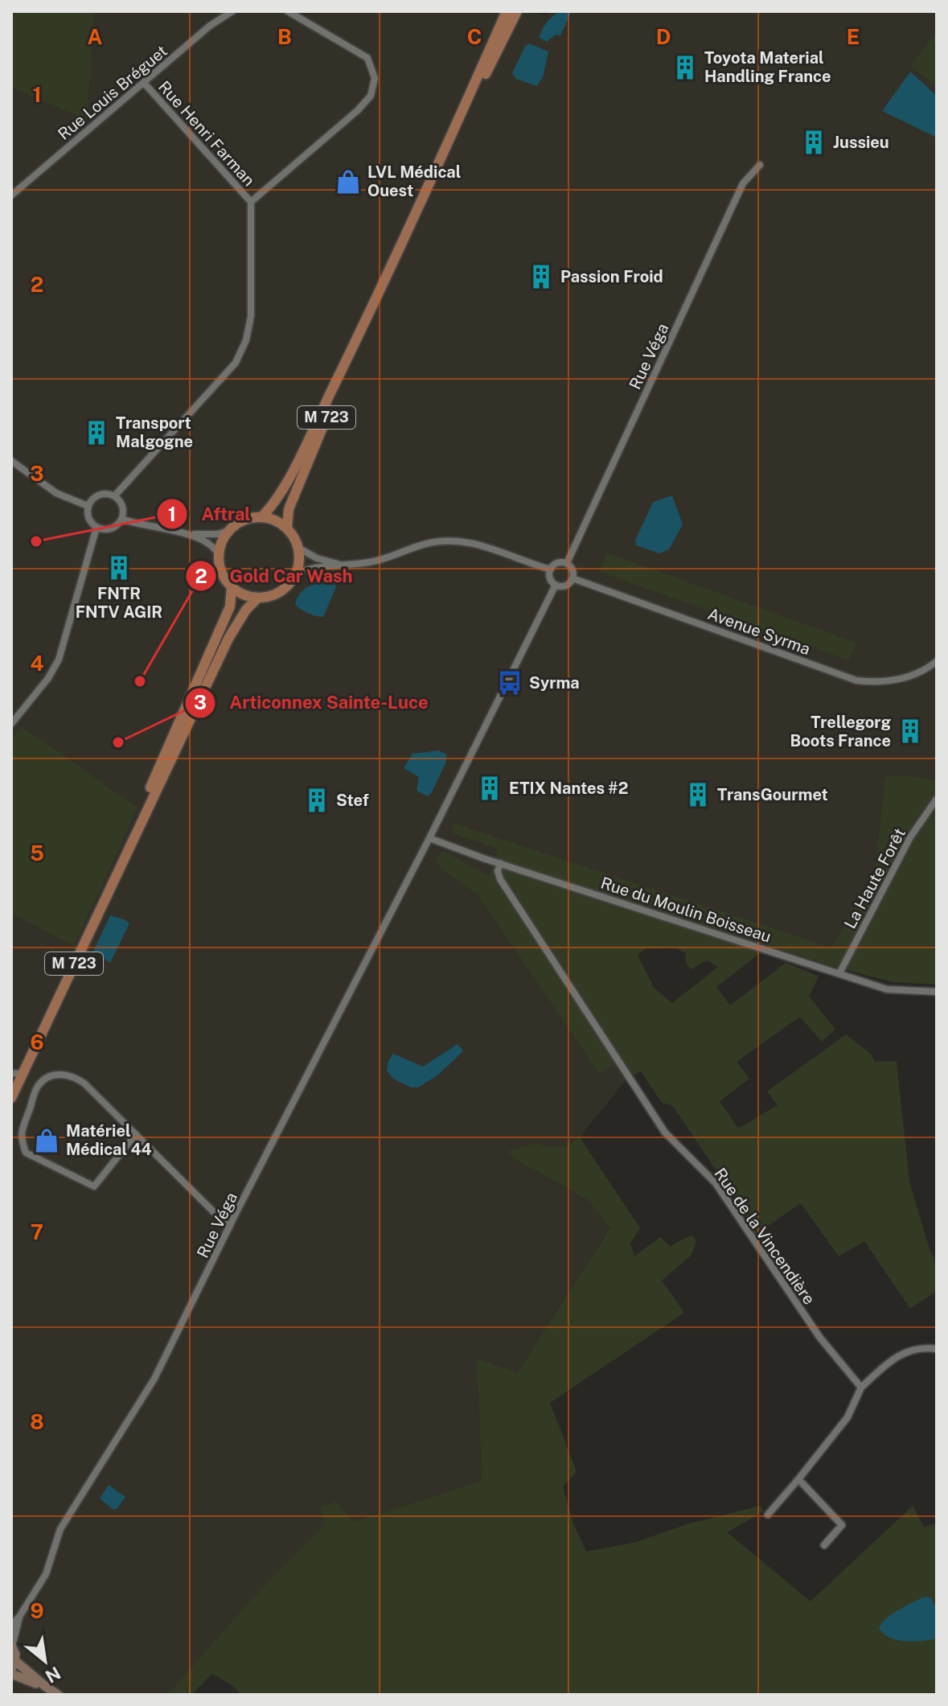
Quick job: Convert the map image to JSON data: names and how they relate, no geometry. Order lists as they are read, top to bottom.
{
  "streets": {
    "main road": ["M 723"],
    "street": [
      "Rue Louis Bréguet",
      "Rue Henri Farman",
      "Rue Véga",
      "Avenue Syrma",
      "La Haute Forêt",
      "Rue du Moulin Boisseau",
      "Rue de la Vincendière"
    ]
  },
  "crossings": [
    ["Rue Louis Bréguet", "Rue Henri Farman"],
    ["Rue Véga", "Avenue Syrma"],
    ["Rue Véga", "Rue du Moulin Boisseau"],
    ["La Haute Forêt", "Rue du Moulin Boisseau"],
    ["Rue du Moulin Boisseau", "Rue de la Vincendière"]
  ],
  "places": {
    "building": [
      "Toyota Material Handling France",
      "Jussieu",
      "Passion Froid",
      "Transport Malgogne",
      "FNTR FNTV AGIR",
      "Trellegorg Boots France",
      "ETIX Nantes #2",
      "TransGourmet",
      "Stef"
    ],
    "shop": ["LVL Médical Ouest", "Matériel Médical 44"],
    "other": ["Aftral", "Gold Car Wash", "Articonnex Sainte-Luce"],
    "bus stop": ["Syrma"]
  },
  "north": "bottom right",
  "grid": {
    "columns": [
      "A",
      "B",
      "C",
      "D",
      "E"
    ],
    "rows": [
      "1",
      "2",
      "3",
      "4",
      "5",
      "6",
      "7",
      "8",
      "9"
    ]
  }
}
